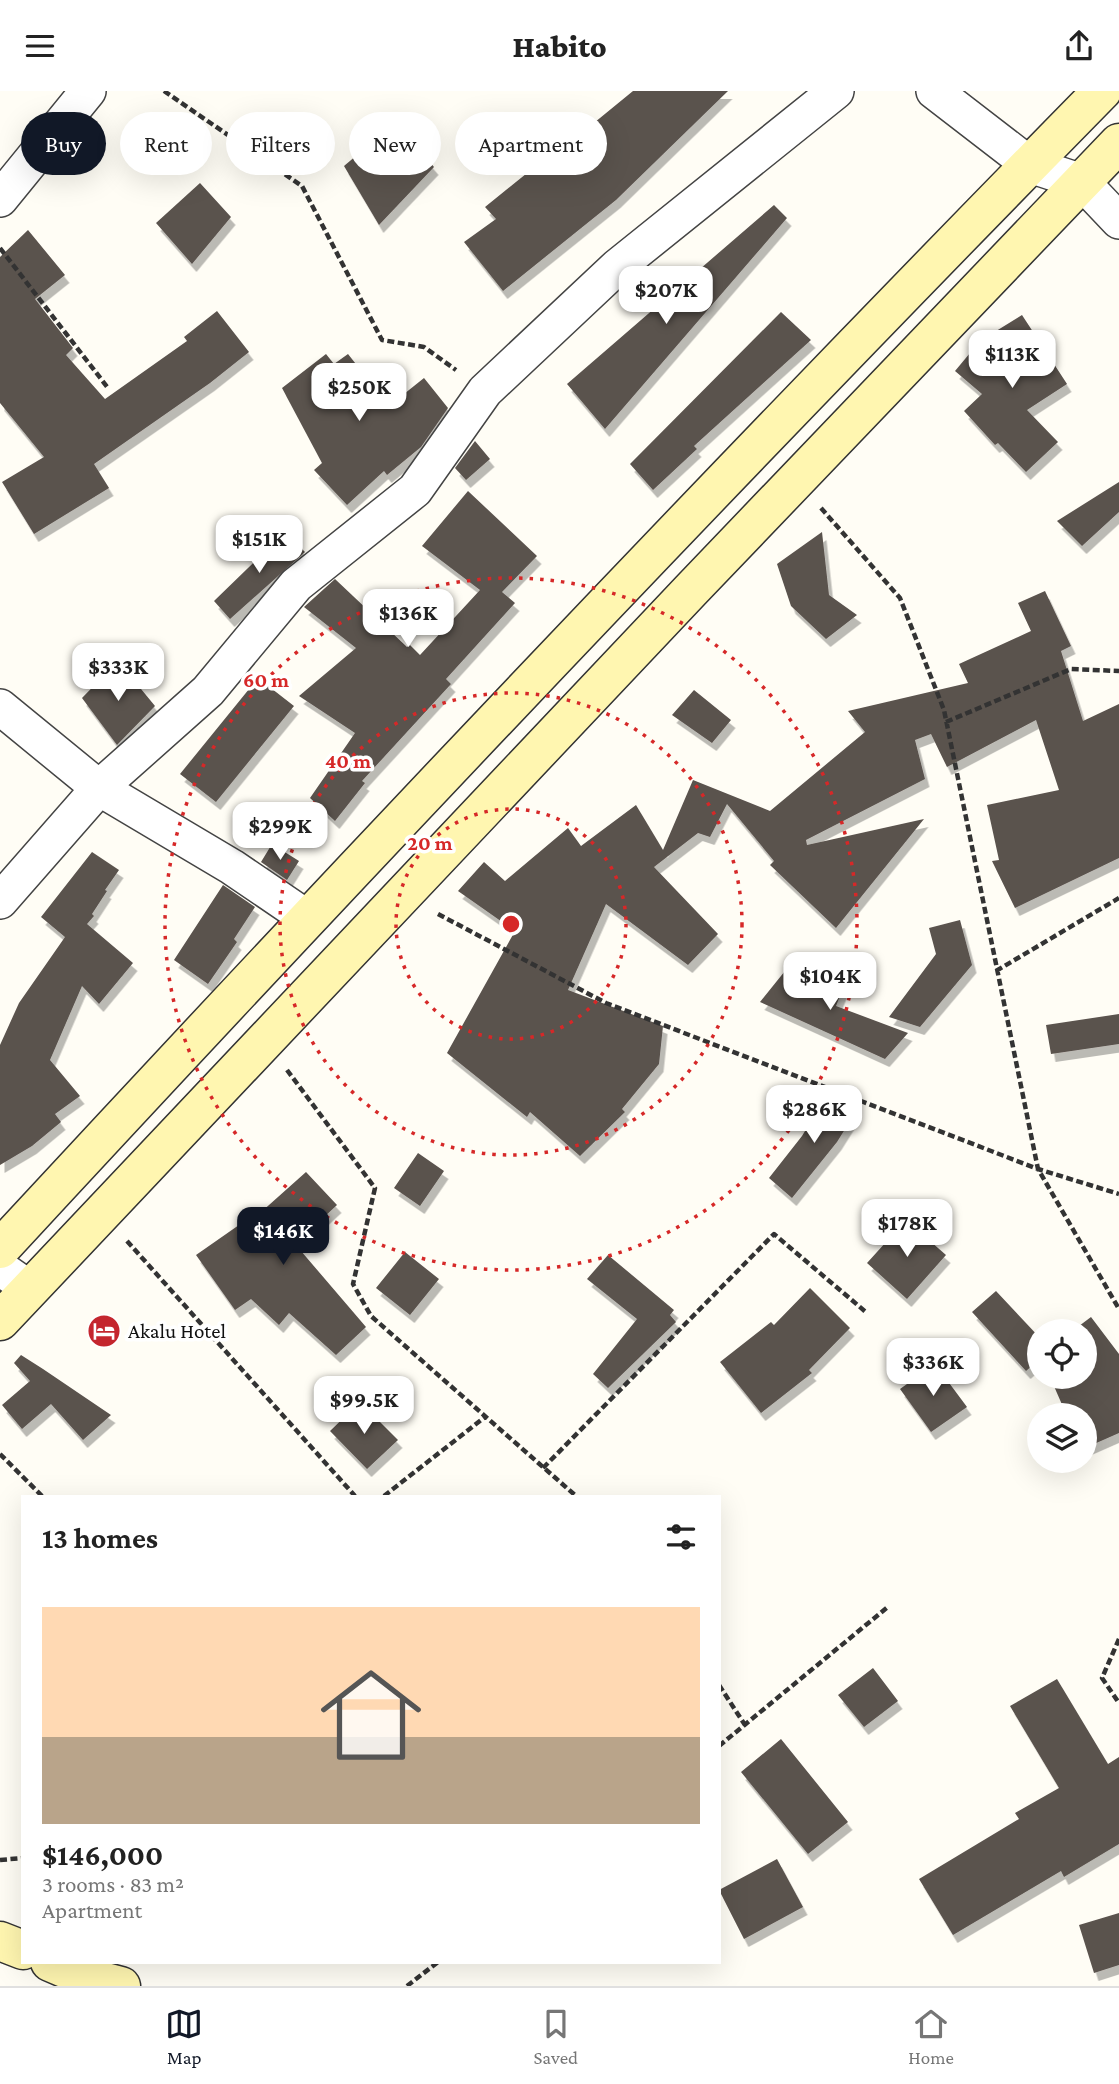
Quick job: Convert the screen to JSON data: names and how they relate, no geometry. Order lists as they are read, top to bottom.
{
  "places": {
    "hotel": ["Akalu Hotel"]
  },
  "page": {
    "header": "Habito",
    "chip": [
      "Buy",
      "Rent",
      "Filters",
      "New",
      "Apartment"
    ],
    "price": [
      "$207K",
      "$113K",
      "$250K",
      "$151K",
      "$136K",
      "$333K",
      "$299K",
      "$104K",
      "$286K",
      "$178K",
      "$146K",
      "$336K",
      "$99.5K"
    ],
    "heading": "13 homes",
    "list": [
      {
        "name": "$146,000",
        "note": "3 rooms · 83 m² · Apartment"
      }
    ],
    "tabs": ["Map", "Saved", "Home"]
  },
  "rings": ["60 m", "40 m", "20 m"]
}
